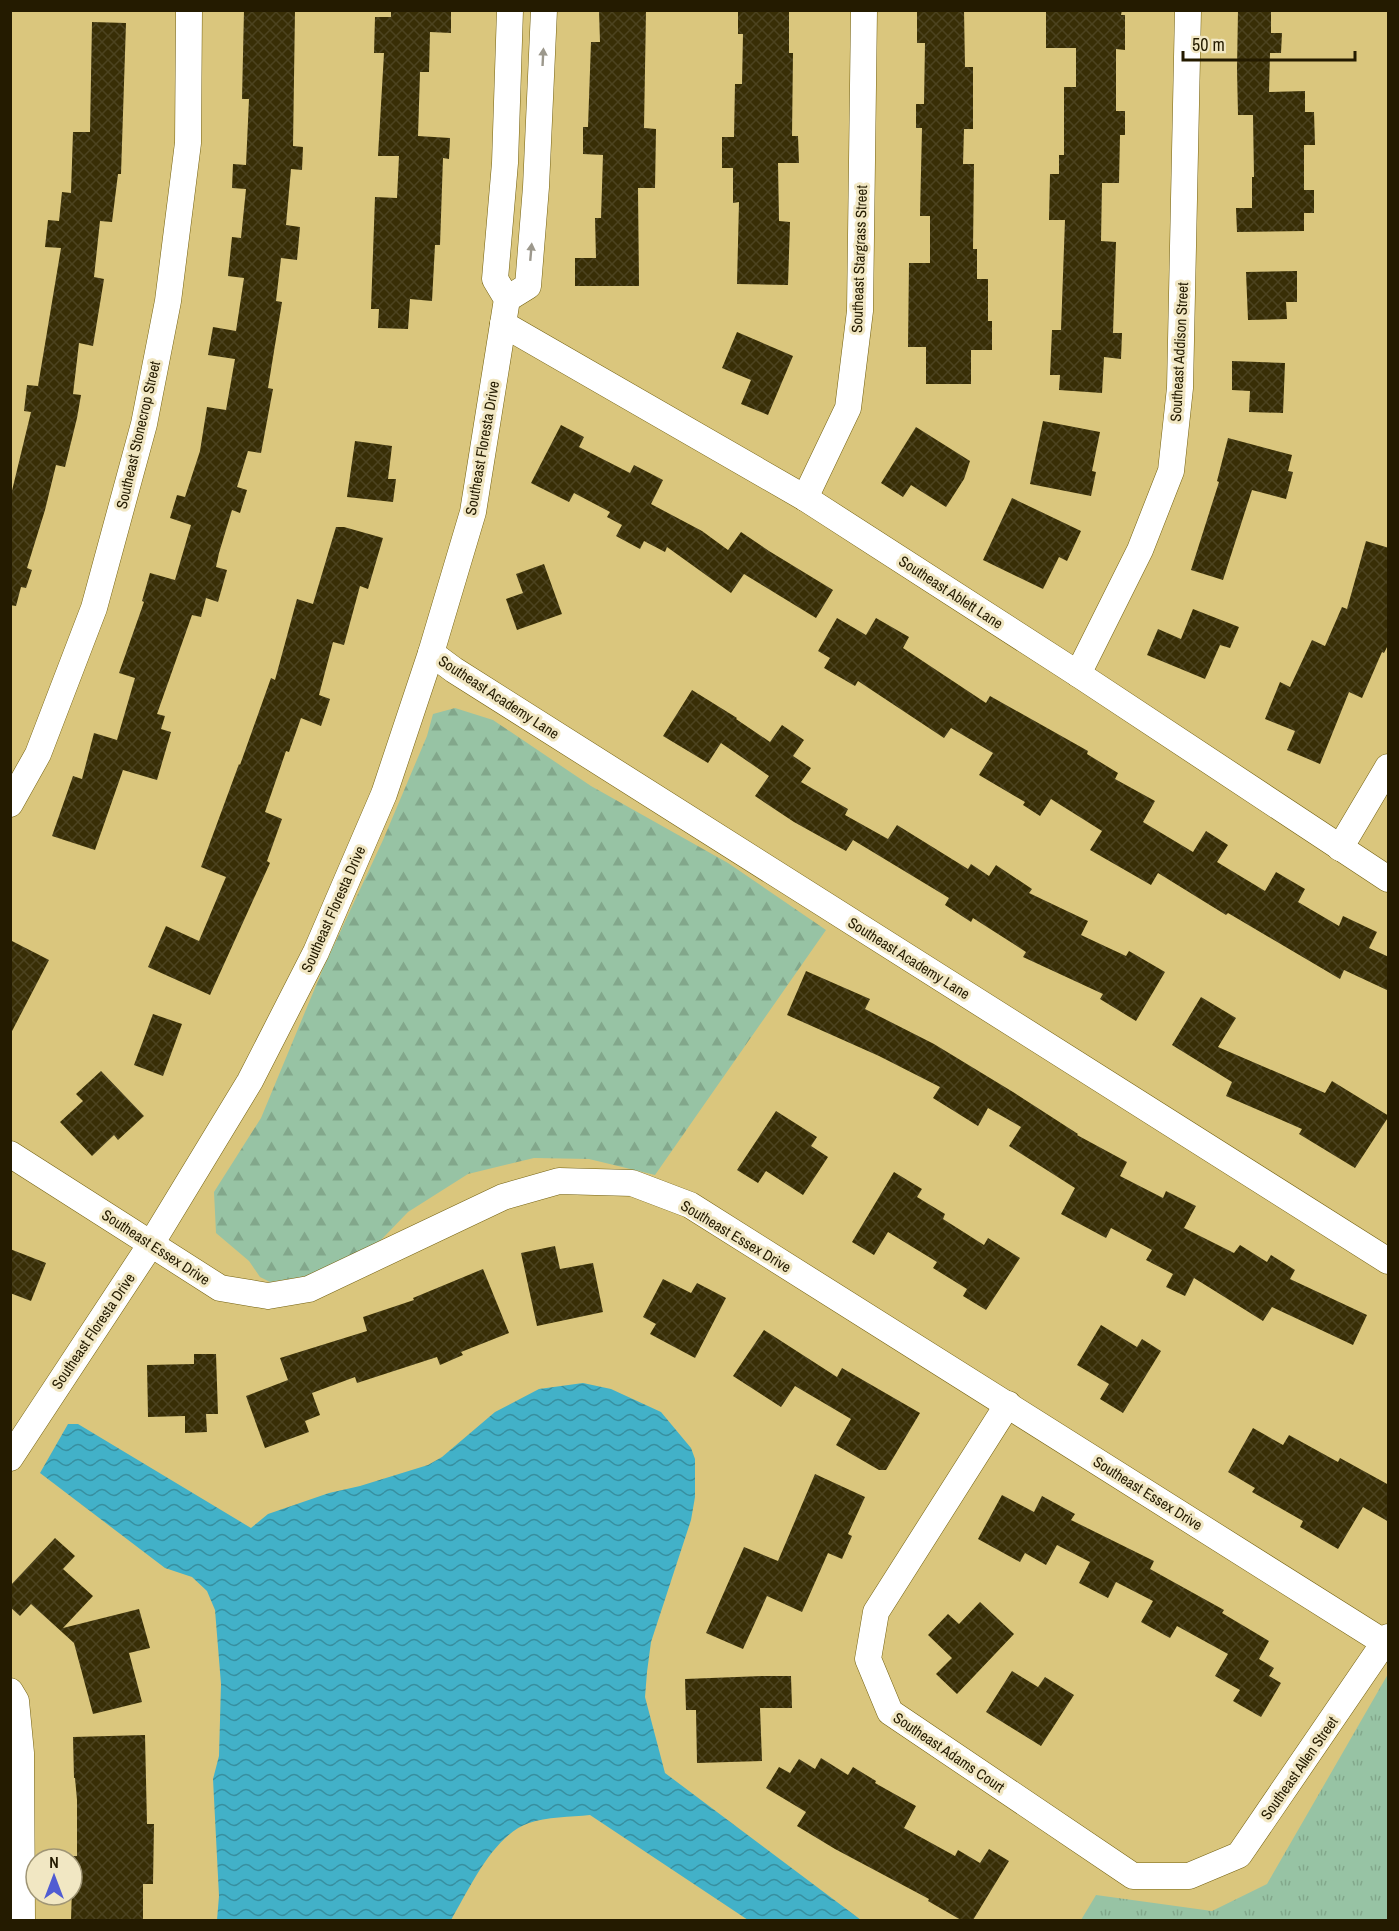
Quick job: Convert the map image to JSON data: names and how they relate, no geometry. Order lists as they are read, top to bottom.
{
  "streets": {
    "street": [
      "Southeast Stargrass Street",
      "Southeast Addison Street",
      "Southeast Stonecrop Street",
      "Southeast Floresta Drive",
      "Southeast Ablett Lane",
      "Southeast Academy Lane",
      "Southeast Essex Drive",
      "Southeast Adams Court",
      "Southeast Allen Street"
    ]
  },
  "crossings": [
    ["Southeast Stargrass Street", "Southeast Ablett Lane"],
    ["Southeast Addison Street", "Southeast Ablett Lane"],
    ["Southeast Floresta Drive", "Southeast Ablett Lane"],
    ["Southeast Floresta Drive", "Southeast Academy Lane"],
    ["Southeast Floresta Drive", "Southeast Essex Drive"],
    ["Southeast Essex Drive", "Southeast Adams Court"],
    ["Southeast Essex Drive", "Southeast Allen Street"],
    ["Southeast Adams Court", "Southeast Allen Street"]
  ],
  "scale_bar": "50 m",
  "north": "top"
}
